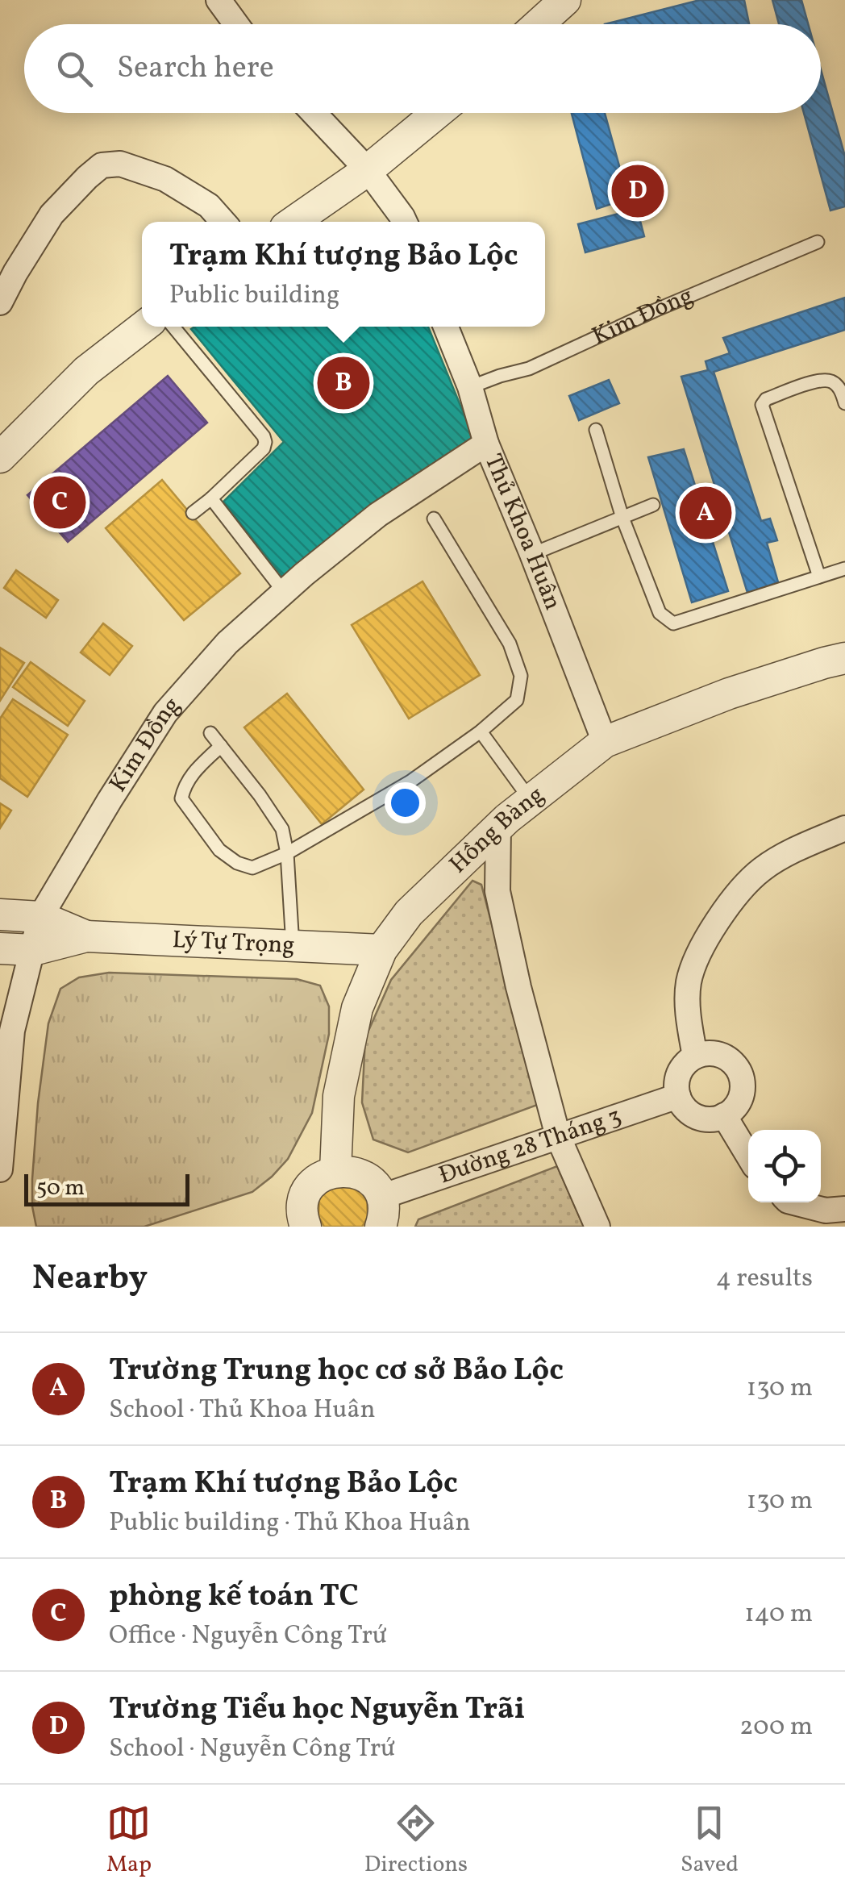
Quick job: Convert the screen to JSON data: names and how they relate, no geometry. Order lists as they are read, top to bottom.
{
  "streets": {
    "street": [
      "Kim Đồng",
      "Thủ Khoa Huân",
      "Hồng Bàng",
      "Lý Tự Trọng",
      "Đường 28 Tháng 3"
    ]
  },
  "crossings": [
    ["Kim Đồng", "Thủ Khoa Huân"],
    ["Kim Đồng", "Lý Tự Trọng"],
    ["Thủ Khoa Huân", "Hồng Bàng"],
    ["Hồng Bàng", "Lý Tự Trọng"]
  ],
  "scale_bar": "50 m",
  "page": {
    "search": "Search here",
    "pins": [
      "D",
      "B",
      "C",
      "A"
    ],
    "popup": ["Trạm Khí tượng Bảo Lộc", "Public building"],
    "scale": "50 m",
    "heading": ["Nearby", "4 results"],
    "list": [
      {
        "mark": "A",
        "name": "Trường Trung học cơ sở Bảo Lộc",
        "note": "School · Thủ Khoa Huân",
        "value": "130 m"
      },
      {
        "mark": "B",
        "name": "Trạm Khí tượng Bảo Lộc",
        "note": "Public building · Thủ Khoa Huân",
        "value": "130 m"
      },
      {
        "mark": "C",
        "name": "phòng kế toán TC",
        "note": "Office · Nguyễn Công Trứ",
        "value": "140 m"
      },
      {
        "mark": "D",
        "name": "Trường Tiểu học Nguyễn Trãi",
        "note": "School · Nguyễn Công Trứ",
        "value": "200 m"
      }
    ],
    "nav": ["Map", "Directions", "Saved"]
  }
}
